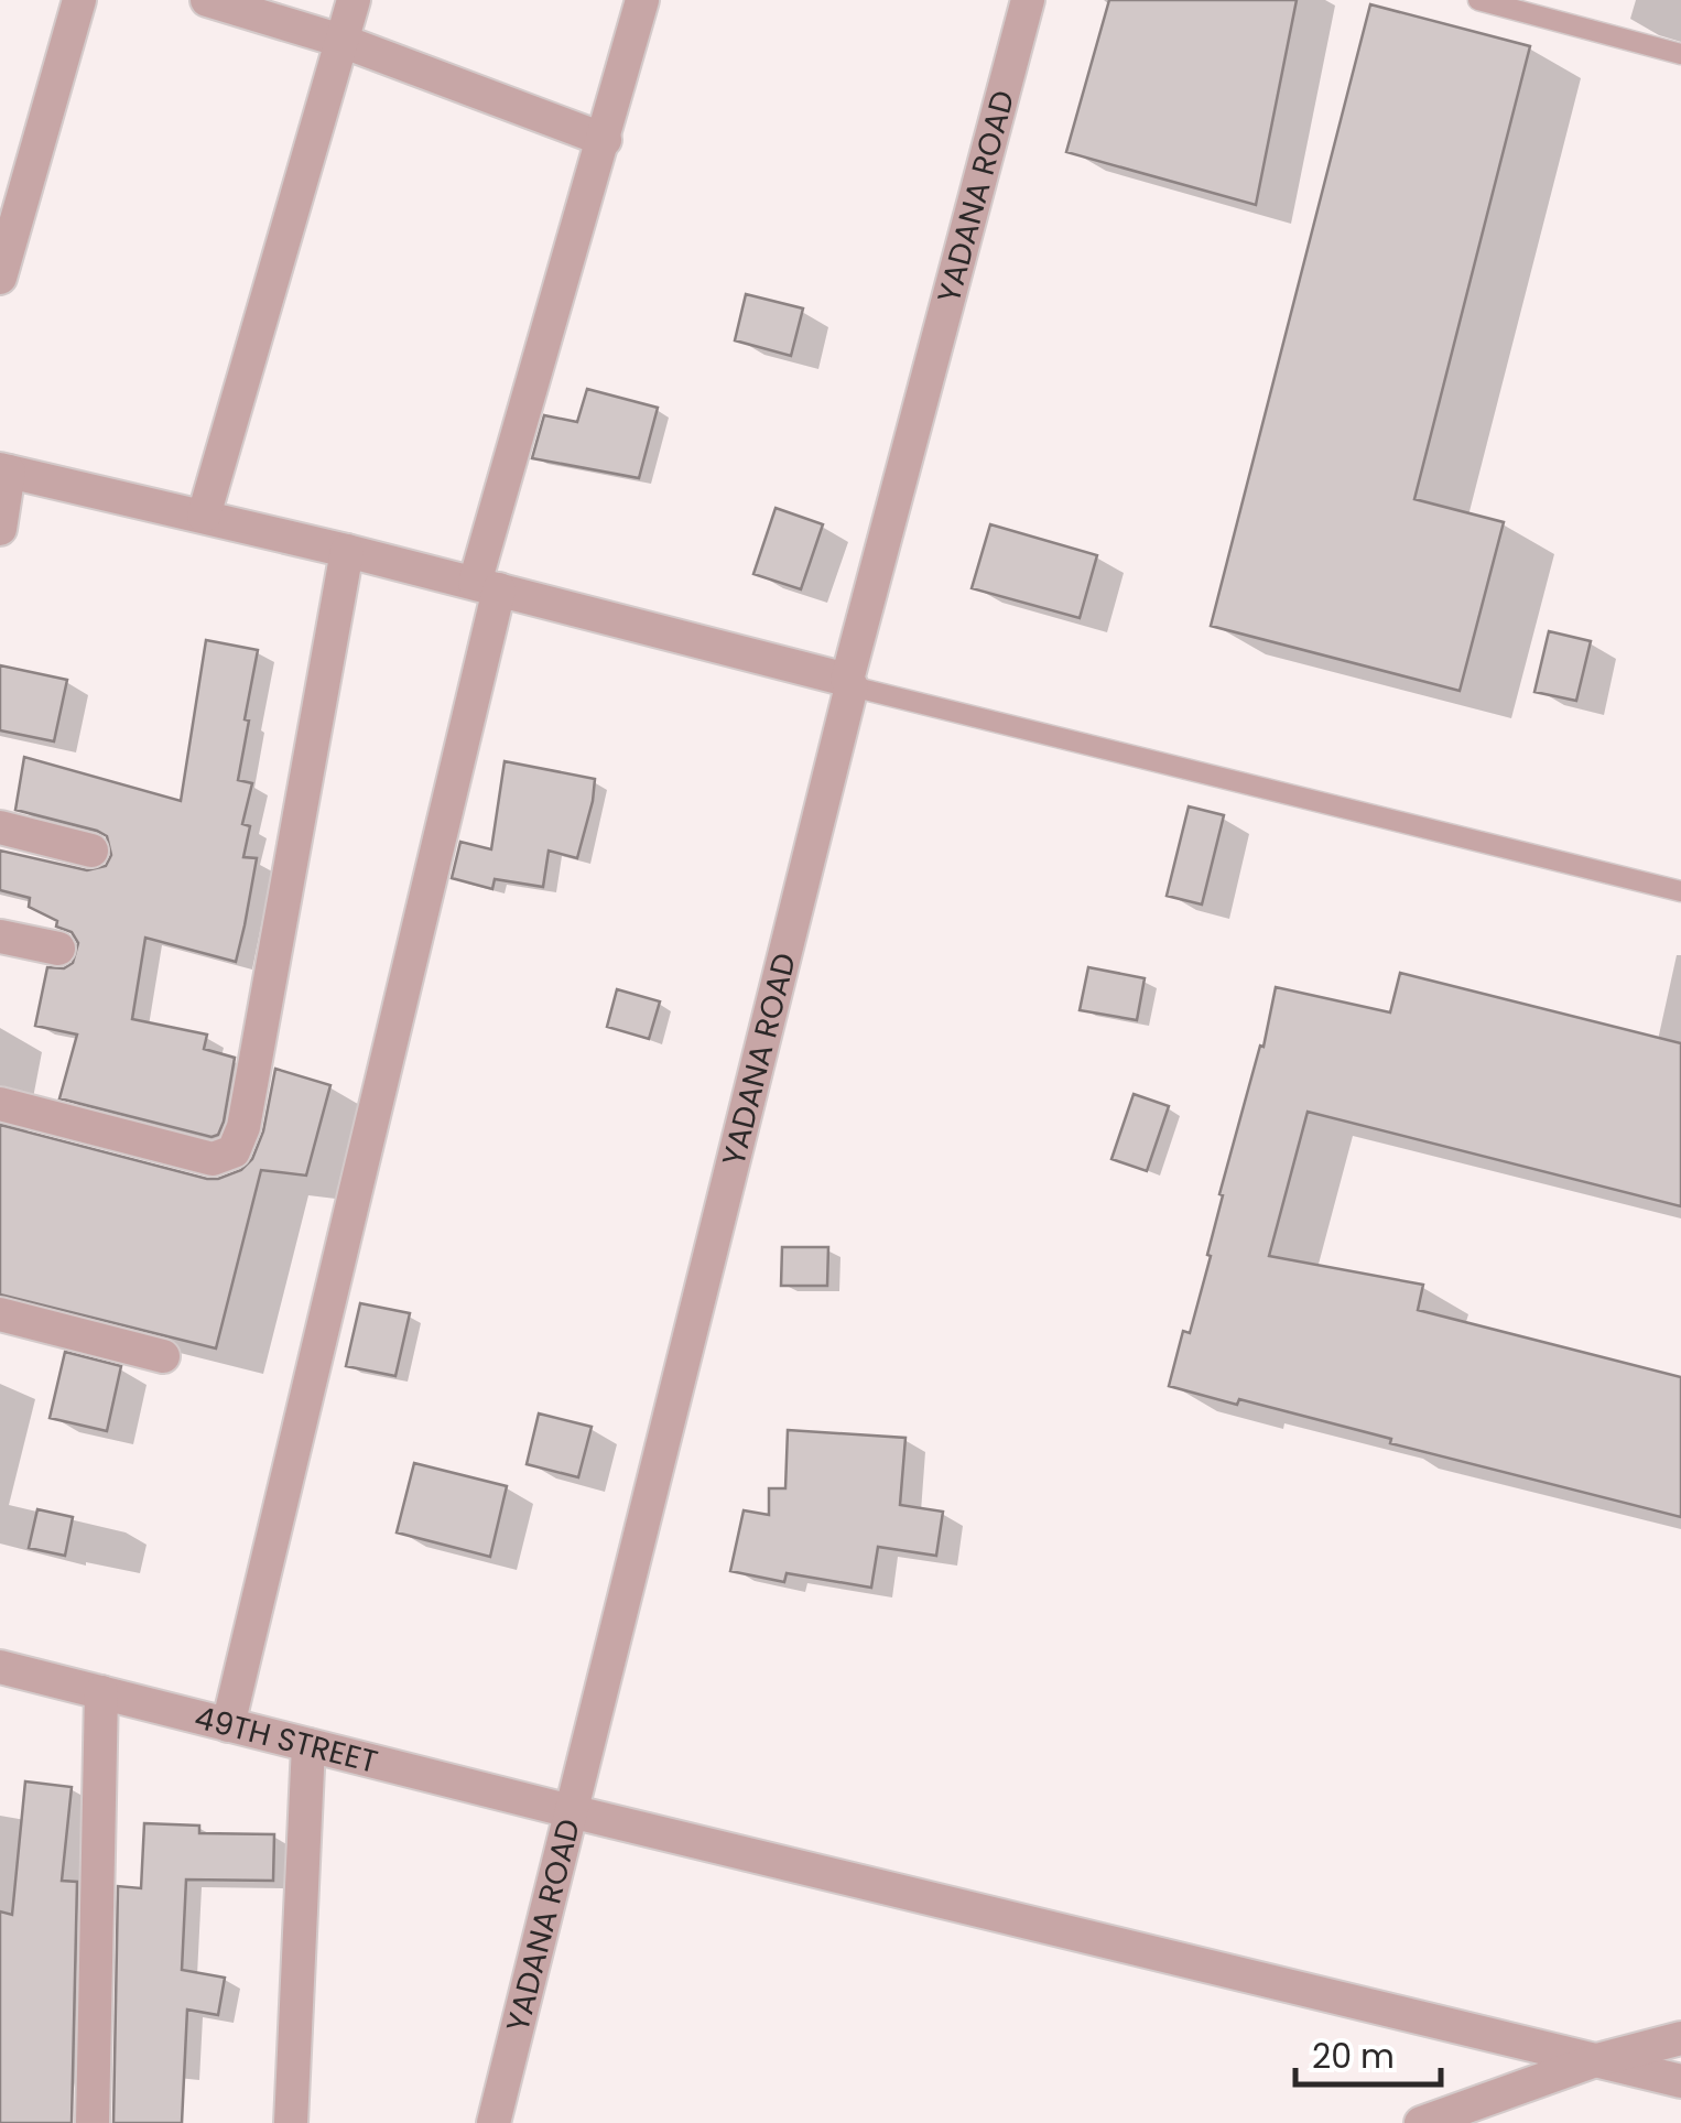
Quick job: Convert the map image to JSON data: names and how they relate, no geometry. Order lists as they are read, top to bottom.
{
  "streets": {
    "street": ["YADANA ROAD", "49TH STREET"]
  },
  "crossings": [
    ["YADANA ROAD", "49TH STREET"]
  ],
  "scale_bar": "20 m"
}
